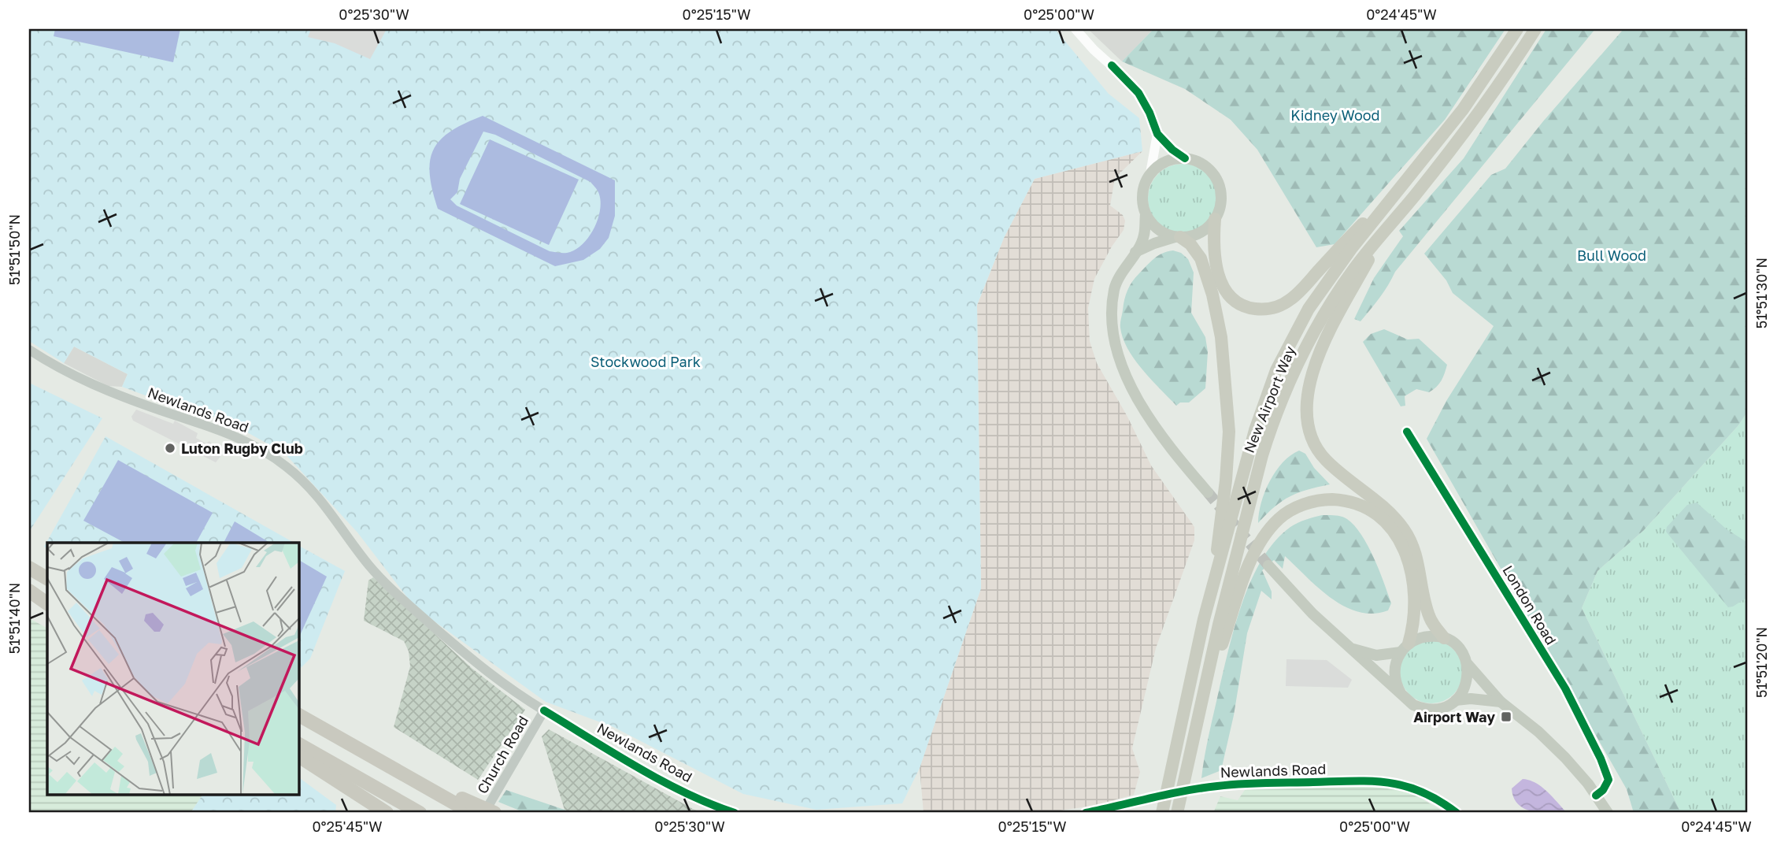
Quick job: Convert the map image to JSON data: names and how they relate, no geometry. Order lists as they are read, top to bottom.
{
  "streets": {
    "highway": ["New Airport Way"],
    "main road": ["Newlands Road", "Church Road"],
    "street": ["London Road"]
  },
  "crossings": [
    ["Newlands Road", "Church Road"]
  ],
  "parks": ["Kidney Wood", "Bull Wood", "Stockwood Park"],
  "places": {
    "other": ["Luton Rugby Club"],
    "transit": ["Airport Way"]
  },
  "coordinates": [
    "0°25'30\"W",
    "0°25'15\"W",
    "0°25'00\"W",
    "0°24'45\"W",
    "51°51'50\"N",
    "51°51'30\"N",
    "51°51'40\"N",
    "51°51'20\"N",
    "0°25'45\"W"
  ]
}
